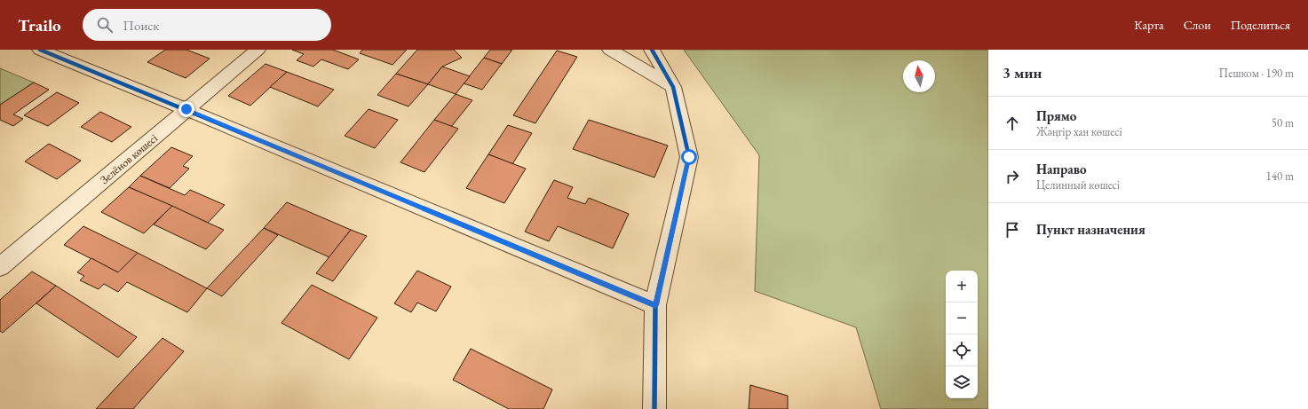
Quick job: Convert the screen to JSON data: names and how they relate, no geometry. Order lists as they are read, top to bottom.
{
  "streets": {
    "street": ["Зелёнов көшесі"]
  },
  "north": "top",
  "page": {
    "header": "Trailo",
    "search": "Поиск",
    "nav": ["Карта", "Слои", "Поделиться"],
    "heading": ["3 мин", "Пешком · 190 m"],
    "list": [
      ["Прямо", "Жәңгір хан көшесі", "50 m"],
      ["Направо", "Целинный көшесі", "140 m"],
      "Пункт назначения"
    ],
    "map_buttons": ["+", "−"]
  }
}
